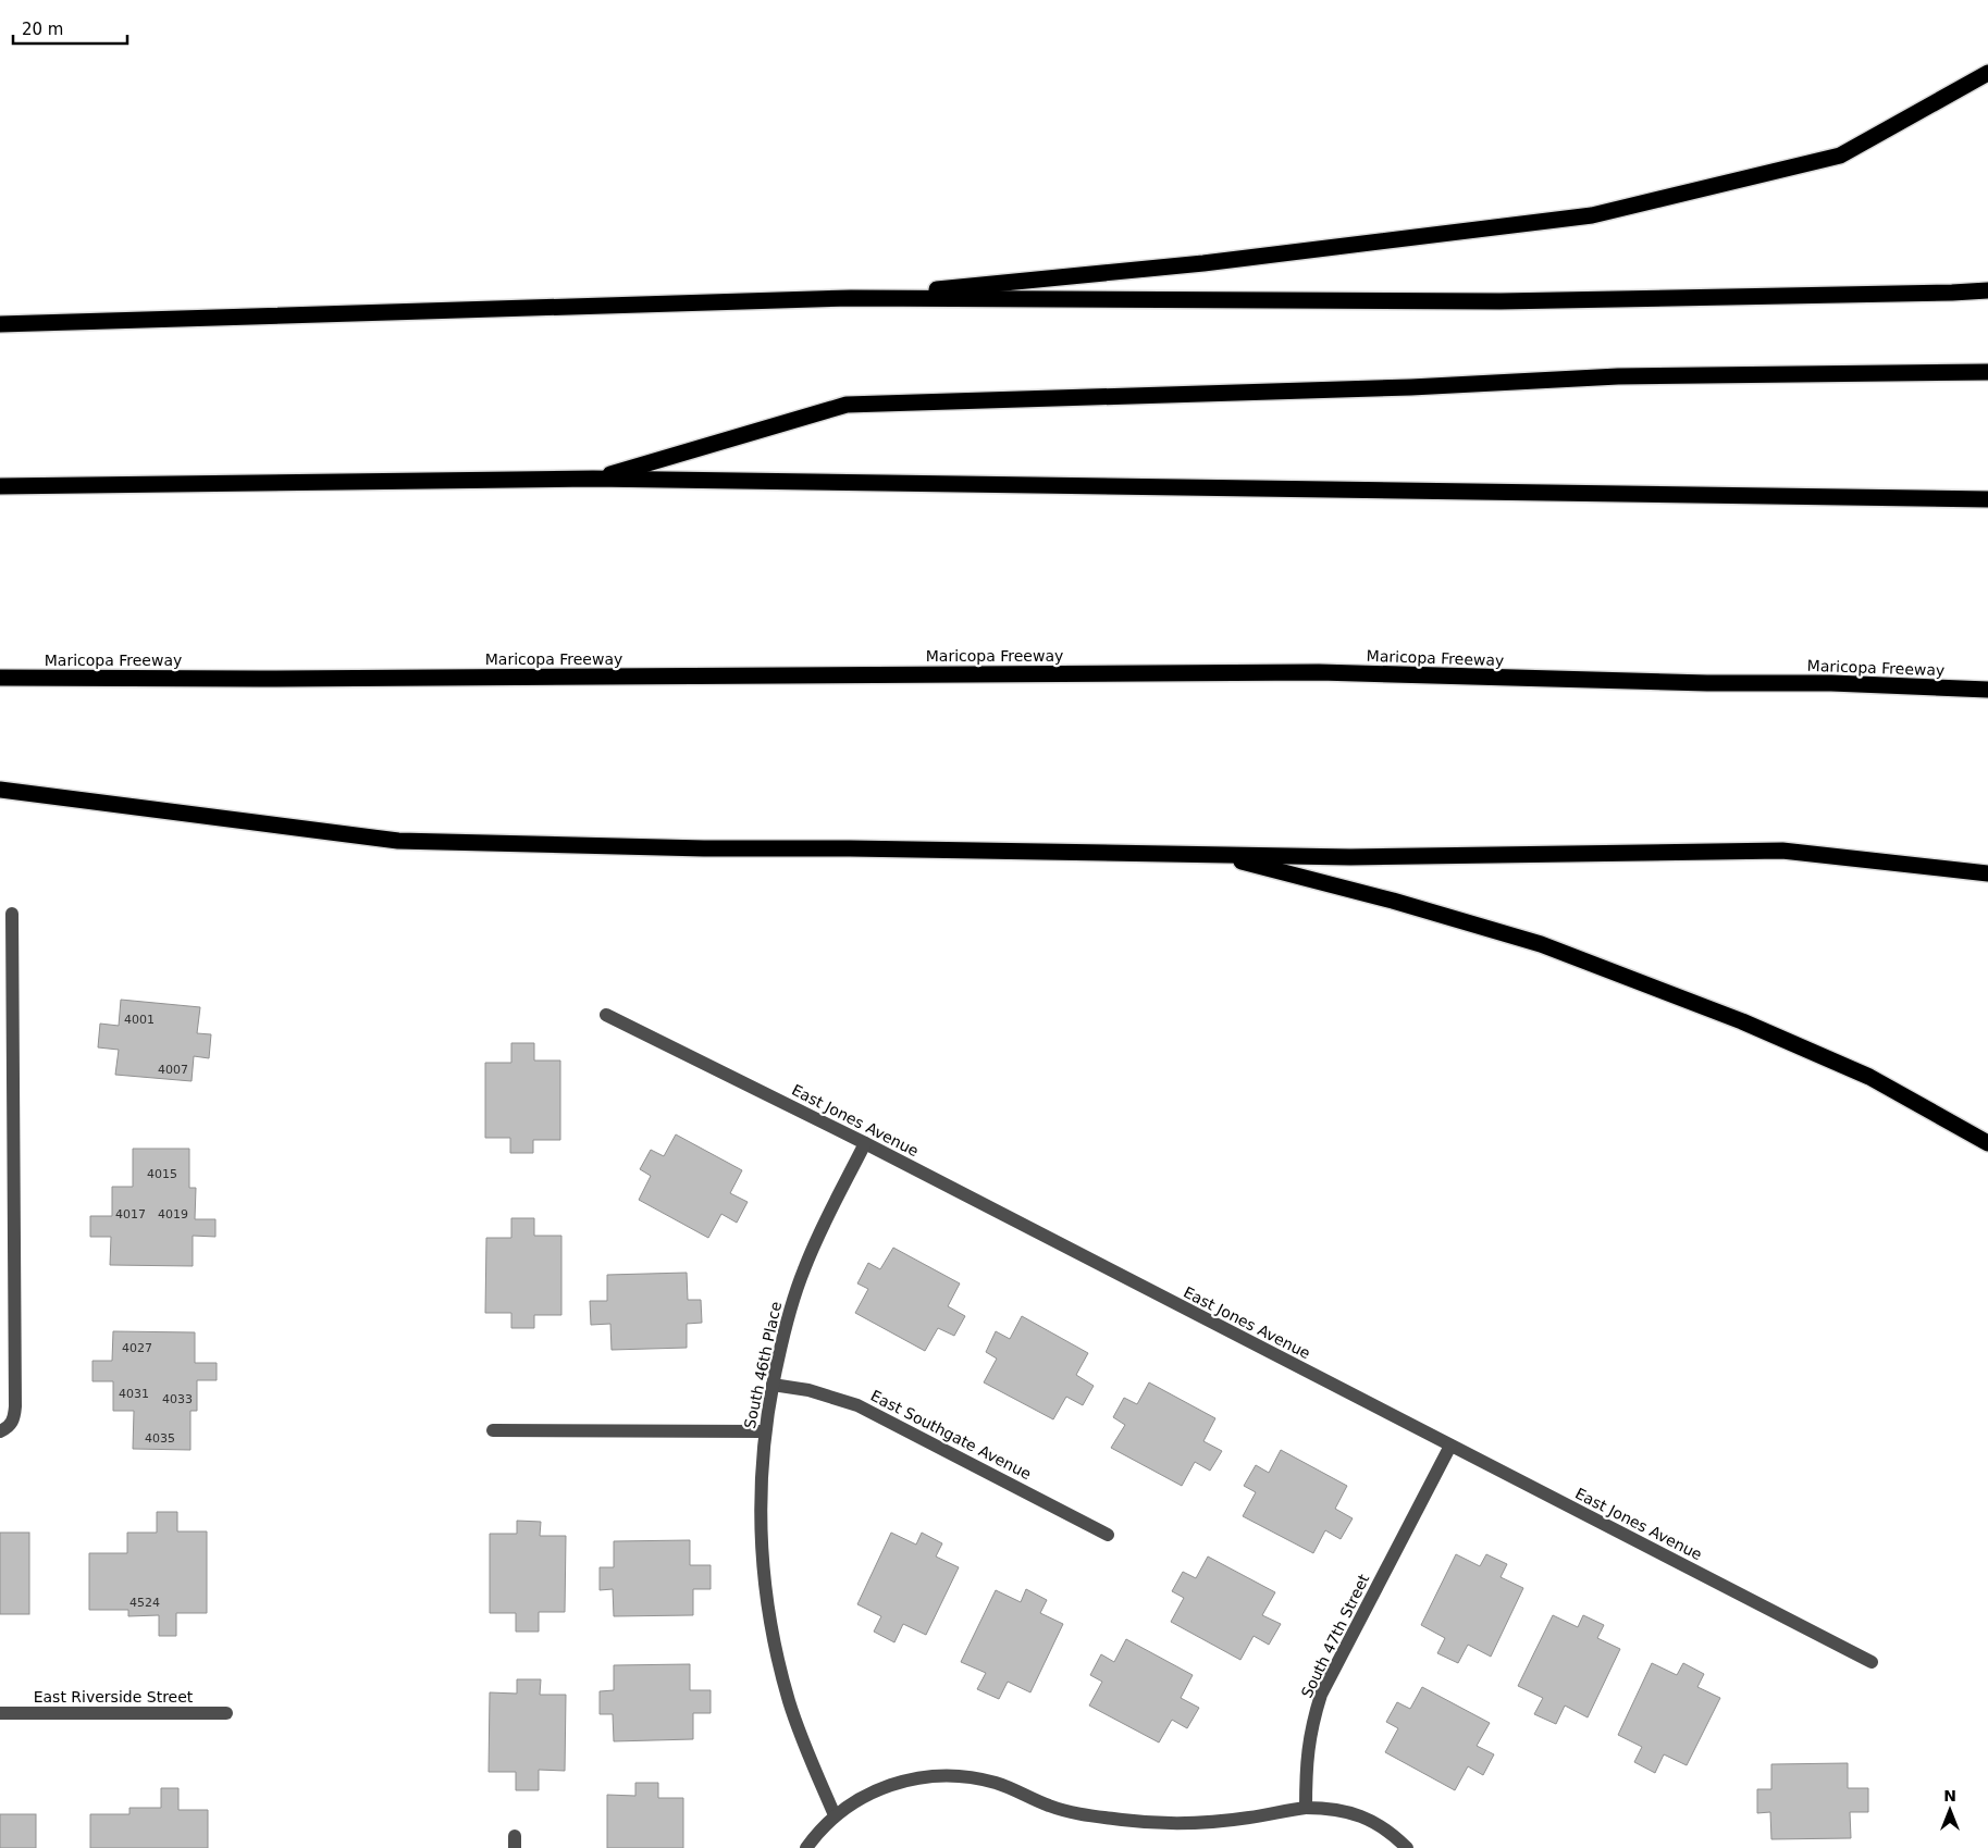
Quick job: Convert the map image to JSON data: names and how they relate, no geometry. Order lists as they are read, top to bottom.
{
  "streets": {
    "highway": ["Maricopa Freeway"],
    "street": [
      "East Jones Avenue",
      "South 46th Place",
      "East Southgate Avenue",
      "South 47th Street",
      "East Riverside Street"
    ]
  },
  "crossings": [
    ["East Jones Avenue", "South 46th Place"],
    ["East Jones Avenue", "South 47th Street"],
    ["South 46th Place", "East Southgate Avenue"]
  ],
  "house_numbers": [
    "4001",
    "4007",
    "4015",
    "4017",
    "4019",
    "4027",
    "4031",
    "4033",
    "4035",
    "4524"
  ],
  "scale_bar": "20 m",
  "north": "top"
}
